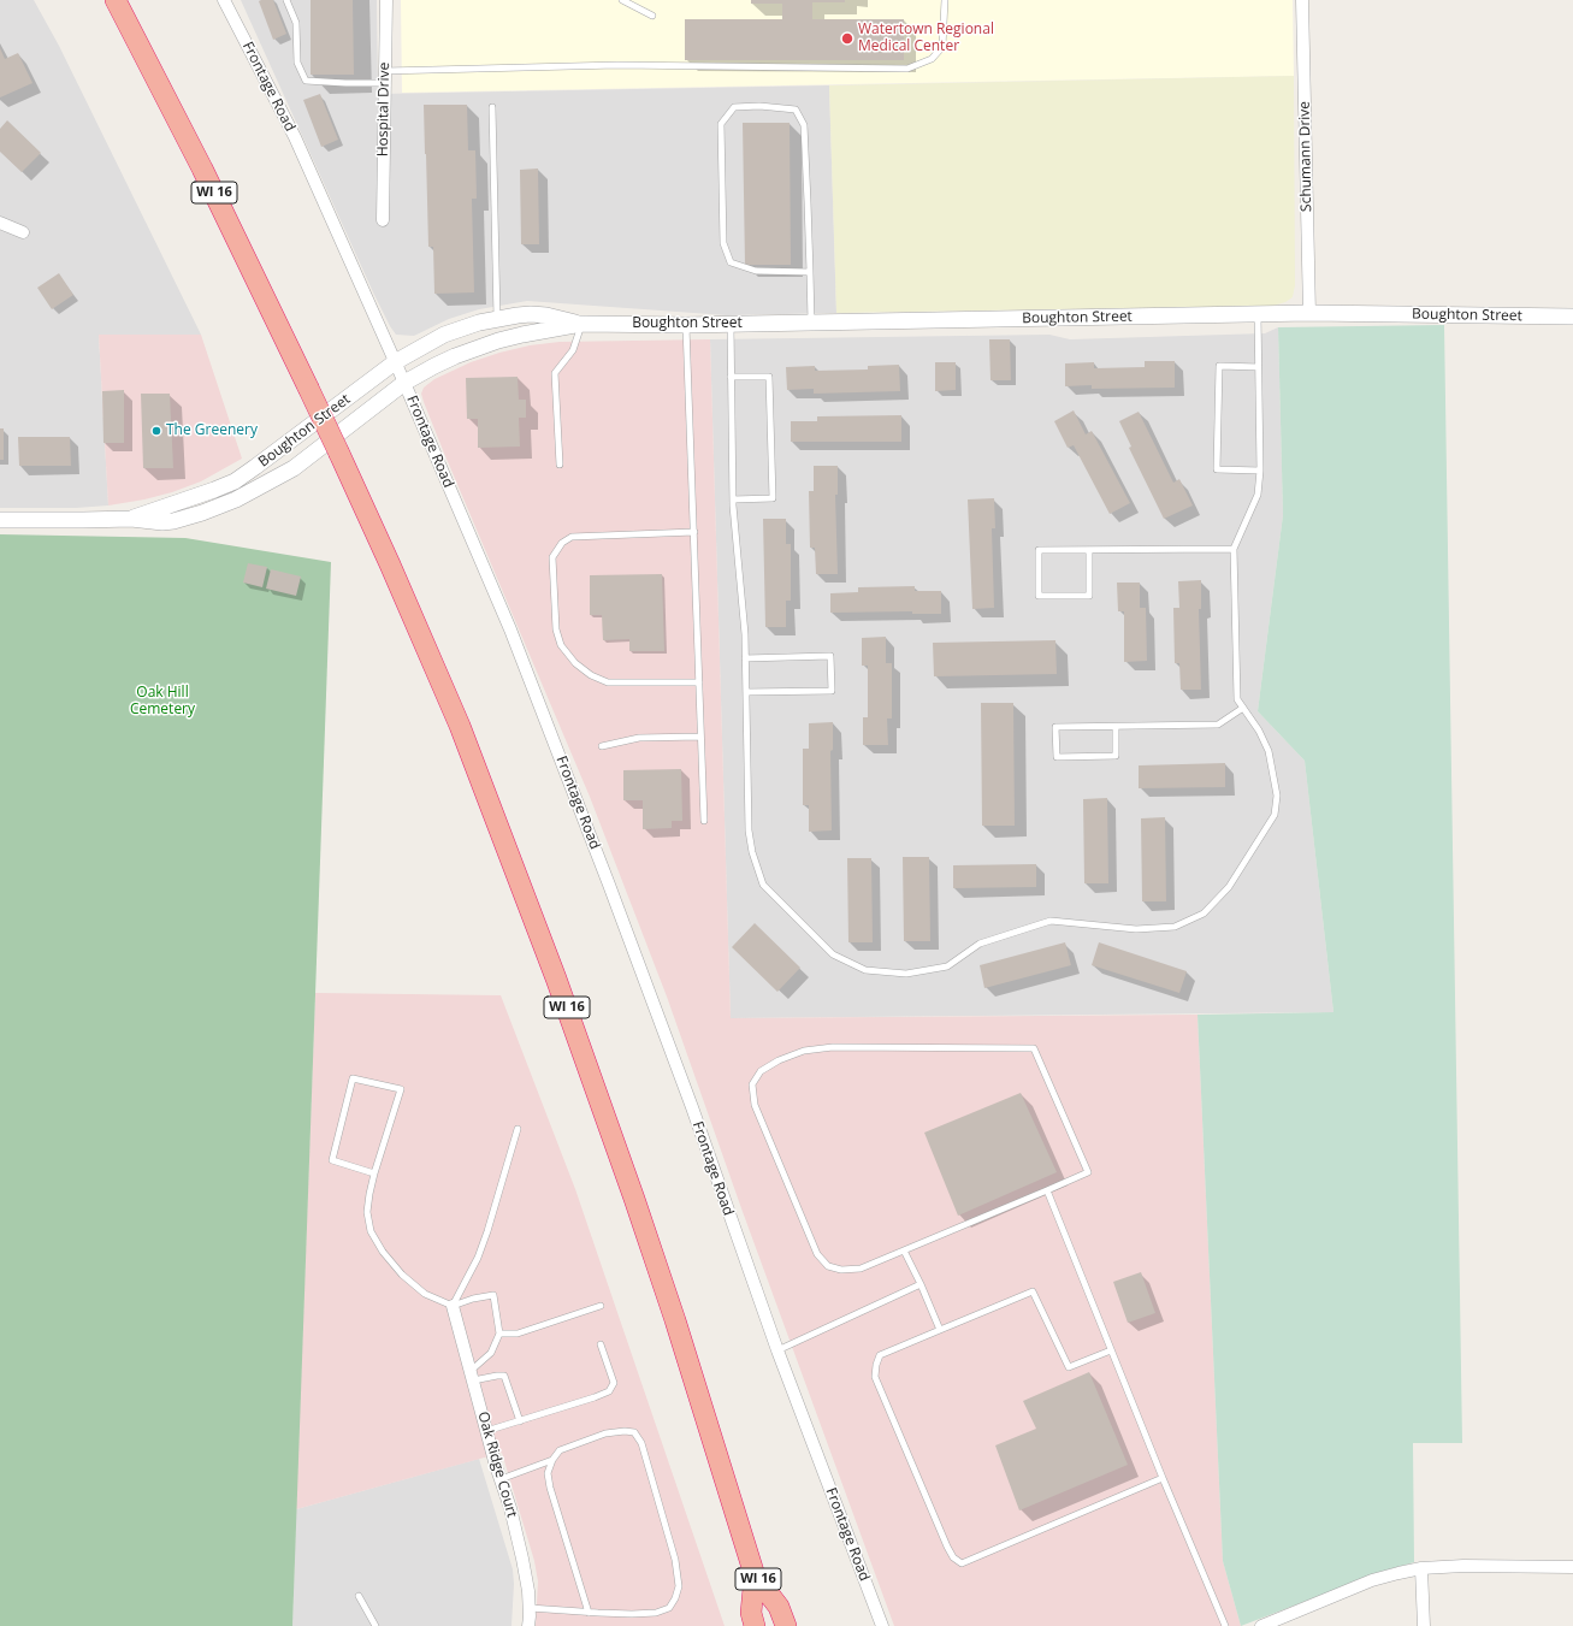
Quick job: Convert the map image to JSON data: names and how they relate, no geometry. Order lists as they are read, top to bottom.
{
  "streets": {
    "highway": ["WI 16"],
    "street": [
      "Frontage Road",
      "Hospital Drive",
      "Schumann Drive",
      "Boughton Street",
      "Oak Ridge Court"
    ]
  },
  "crossings": [
    ["Frontage Road", "Boughton Street"],
    ["Schumann Drive", "Boughton Street"]
  ],
  "parks": ["Oak Hill Cemetery"],
  "places": ["Watertown Regional Medical Center", "The Greenery"]
}
